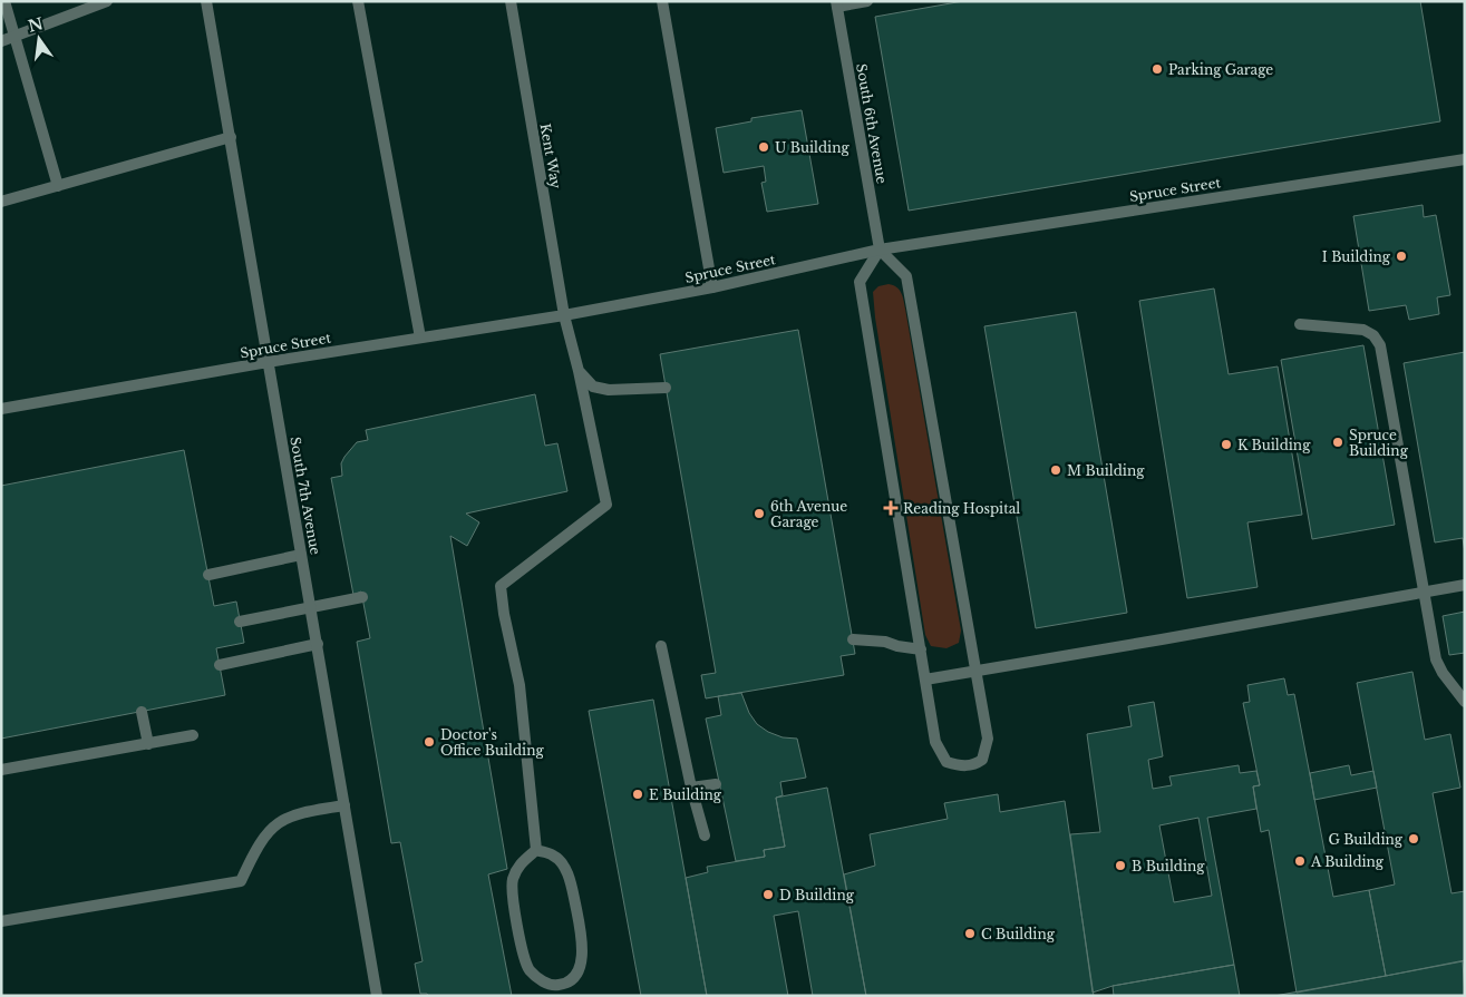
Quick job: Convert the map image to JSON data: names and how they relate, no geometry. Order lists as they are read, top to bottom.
{
  "streets": {
    "street": [
      "South 6th Avenue",
      "Kent Way",
      "Spruce Street",
      "South 7th Avenue"
    ]
  },
  "crossings": [
    ["South 6th Avenue", "Spruce Street"],
    ["Kent Way", "Spruce Street"],
    ["Spruce Street", "South 7th Avenue"]
  ],
  "places": {
    "other": [
      "Parking Garage",
      "U Building",
      "I Building",
      "Spruce Building",
      "K Building",
      "M Building",
      "6th Avenue Garage",
      "Doctor's Office Building",
      "E Building",
      "G Building",
      "A Building",
      "B Building",
      "D Building",
      "C Building"
    ],
    "health": ["Reading Hospital"]
  },
  "north": "top"
}
